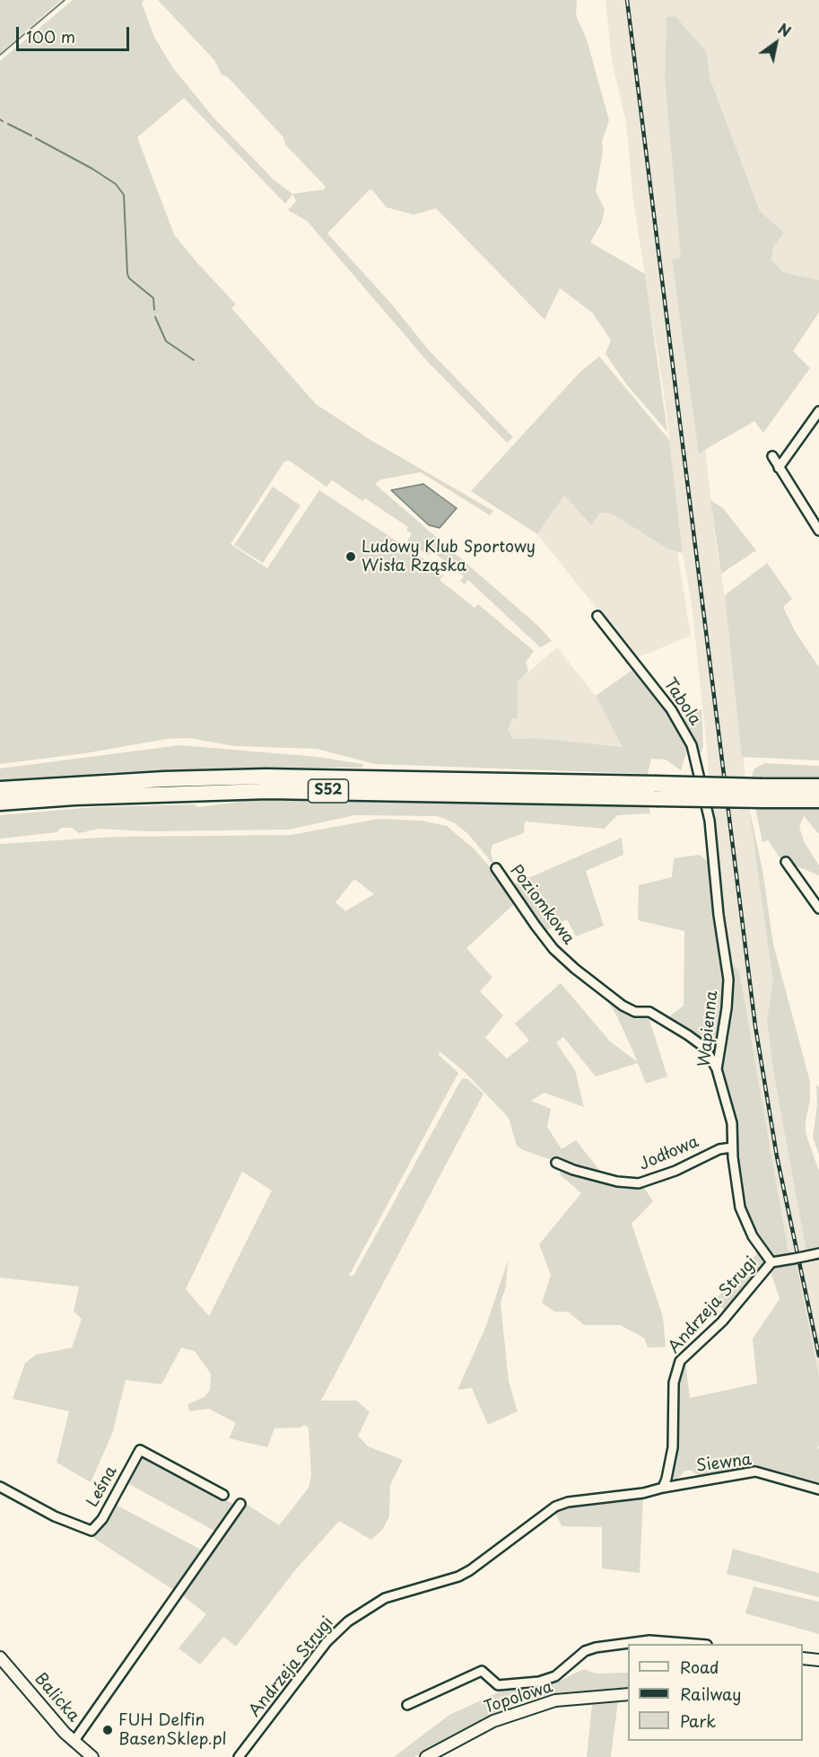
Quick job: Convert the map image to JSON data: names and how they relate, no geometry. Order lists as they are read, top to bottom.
{
  "streets": {
    "highway": ["S52"],
    "street": [
      "Tabola",
      "Poziomkowa",
      "Wapienna",
      "Jodłowa",
      "Andrzeja Strugi",
      "Siewna",
      "Leśna",
      "Balicka",
      "Topolowa"
    ]
  },
  "crossings": [
    ["Tabola", "Wapienna"],
    ["Poziomkowa", "Wapienna"],
    ["Wapienna", "Jodłowa"],
    ["Wapienna", "Andrzeja Strugi"],
    ["Andrzeja Strugi", "Siewna"]
  ],
  "places": ["Ludowy Klub Sportowy Wisła Rząska", "FUH Delfin BasenSklep.pl"],
  "legend": ["Road", "Railway", "Park"],
  "scale_bar": "100 m",
  "north": "top right"
}
